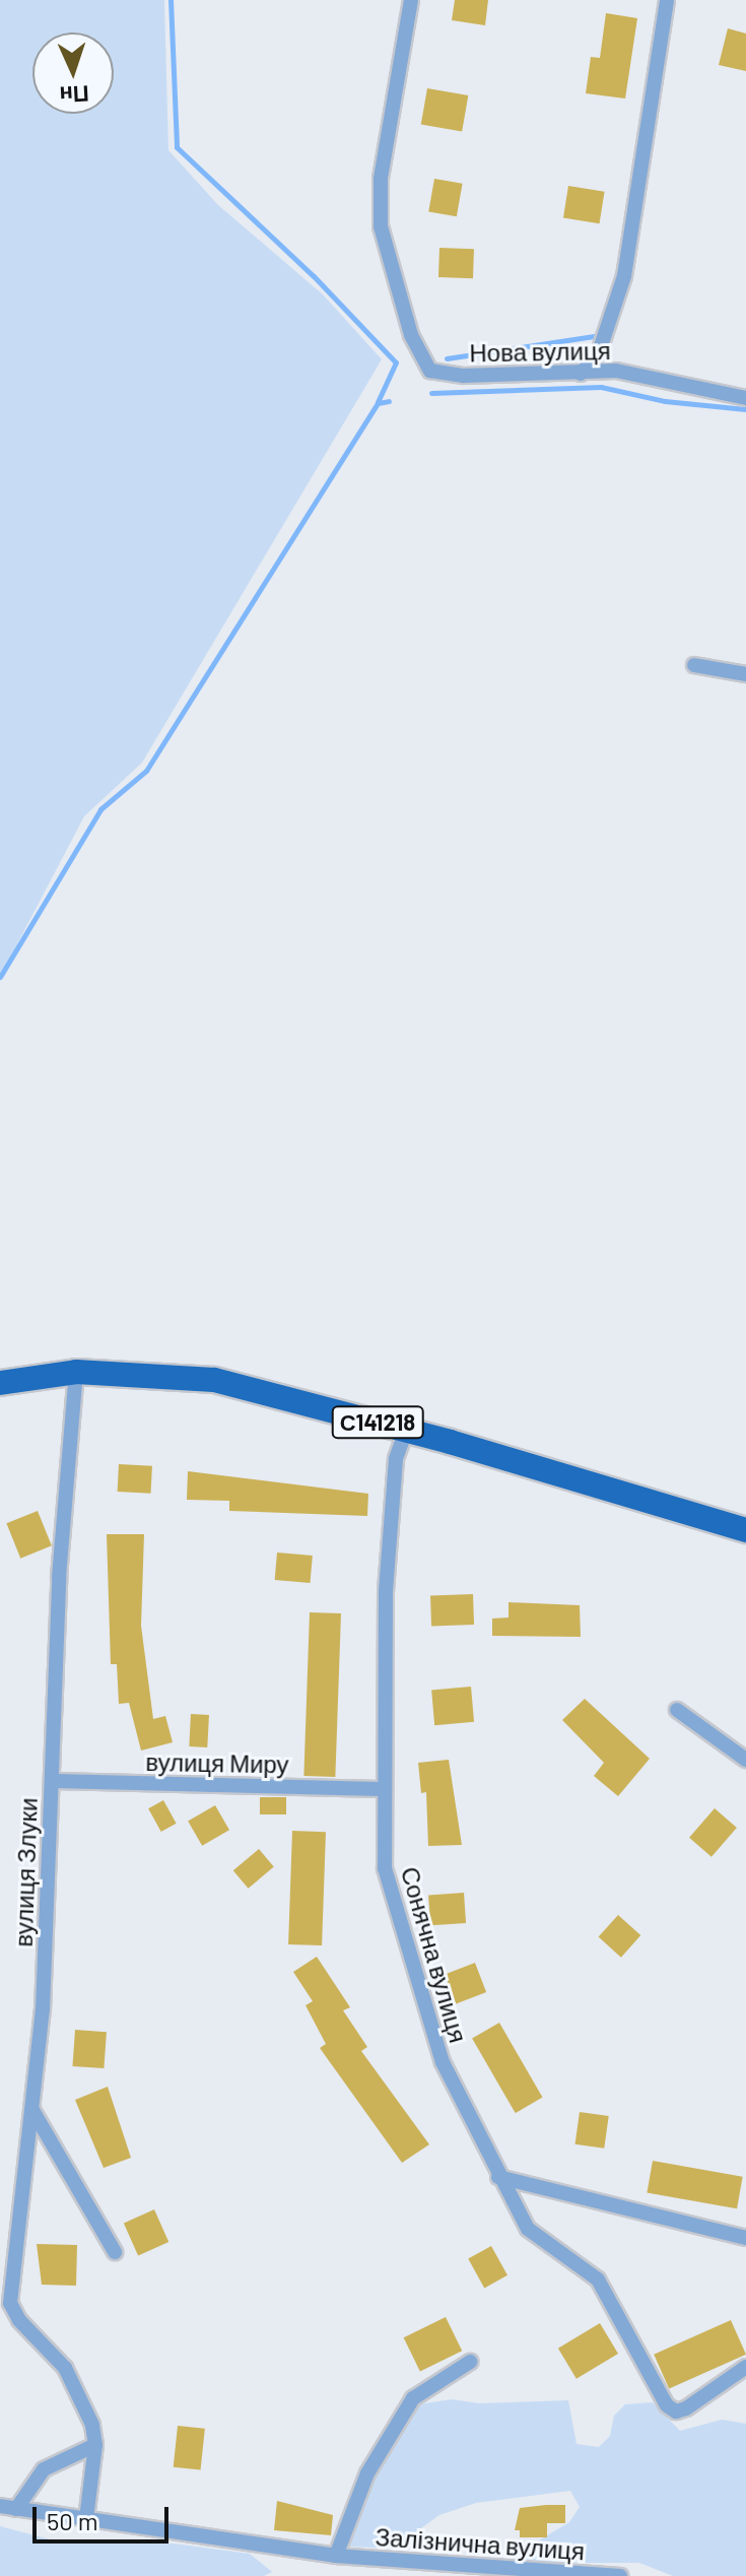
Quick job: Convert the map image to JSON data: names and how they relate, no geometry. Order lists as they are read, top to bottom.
{
  "streets": {
    "main road": ["С141218"],
    "street": [
      "Нова вулиця",
      "вулиця Миру",
      "вулиця Злуки",
      "Сонячна вулиця",
      "Залізнична вулиця"
    ]
  },
  "crossings": [
    ["С141218", "вулиця Злуки"],
    ["С141218", "Сонячна вулиця"],
    ["вулиця Миру", "вулиця Злуки"],
    ["вулиця Миру", "Сонячна вулиця"],
    ["вулиця Злуки", "Залізнична вулиця"]
  ],
  "scale_bar": "50 m",
  "north": "bottom"
}
